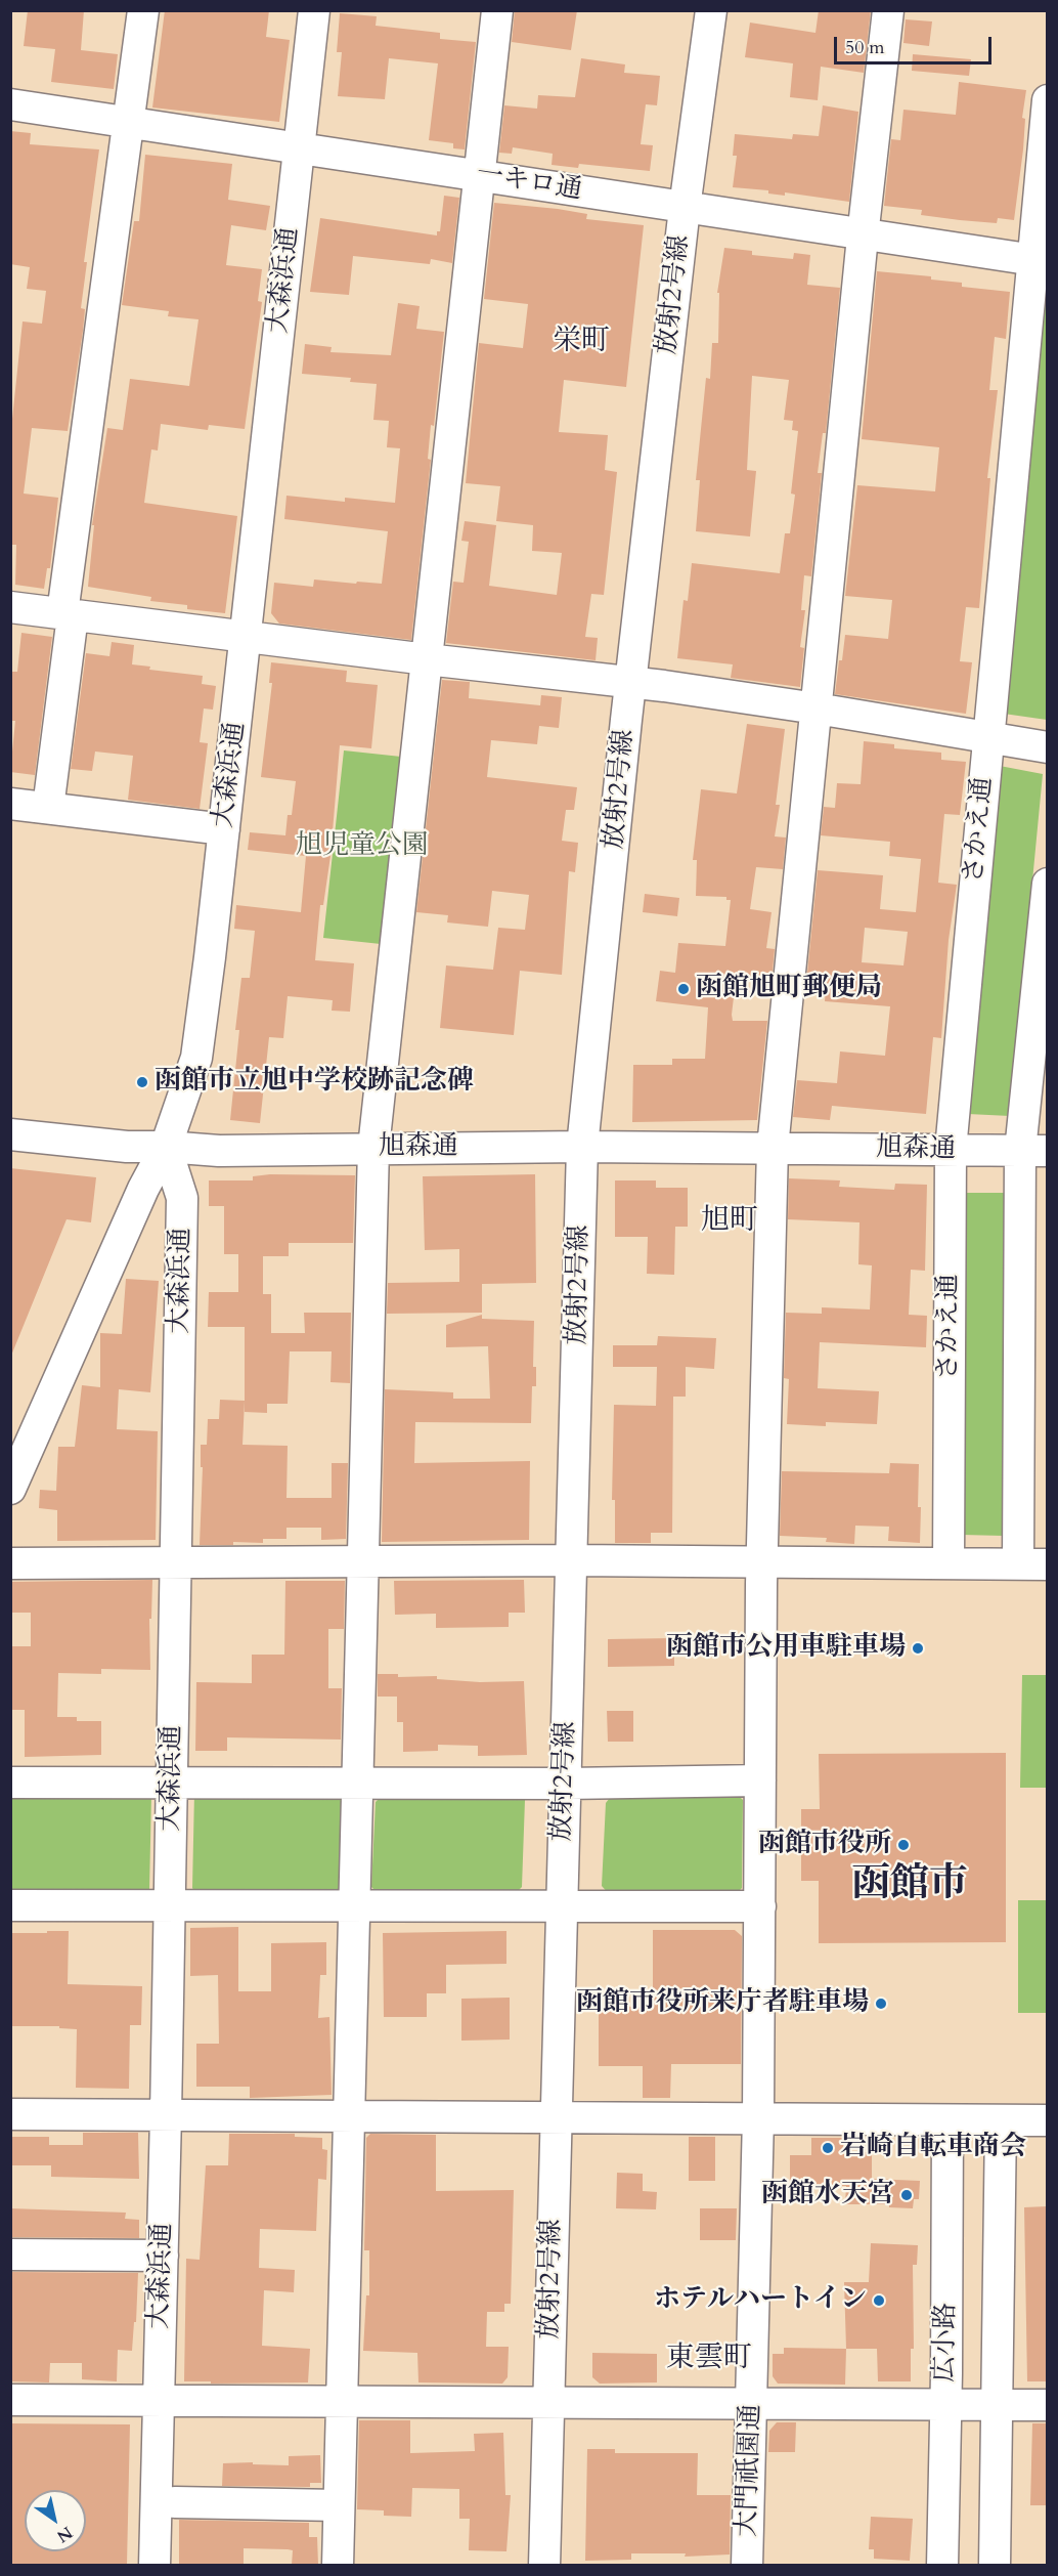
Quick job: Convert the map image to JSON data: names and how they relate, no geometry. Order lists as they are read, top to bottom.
{
  "streets": {
    "street": [
      "一キロ通",
      "大森浜通",
      "放射2号線",
      "さかえ通",
      "旭森通",
      "広小路",
      "大門祇園通"
    ]
  },
  "crossings": [
    ["一キロ通", "大森浜通"],
    ["一キロ通", "放射2号線"],
    ["一キロ通", "さかえ通"],
    ["一キロ通", "大門祇園通"],
    ["大森浜通", "旭森通"],
    ["放射2号線", "旭森通"],
    ["さかえ通", "旭森通"],
    ["旭森通", "大門祇園通"]
  ],
  "districts": [
    "栄町",
    "旭町",
    "函館市",
    "東雲町"
  ],
  "parks": ["旭児童公園"],
  "places": [
    "函館旭町郵便局",
    "函館市立旭中学校跡記念碑",
    "函館市公用車駐車場",
    "函館市役所",
    "函館市役所来庁者駐車場",
    "岩崎自転車商会",
    "函館水天宮",
    "ホテルハートイン"
  ],
  "scale_bar": "50 m",
  "north": "bottom right"
}
